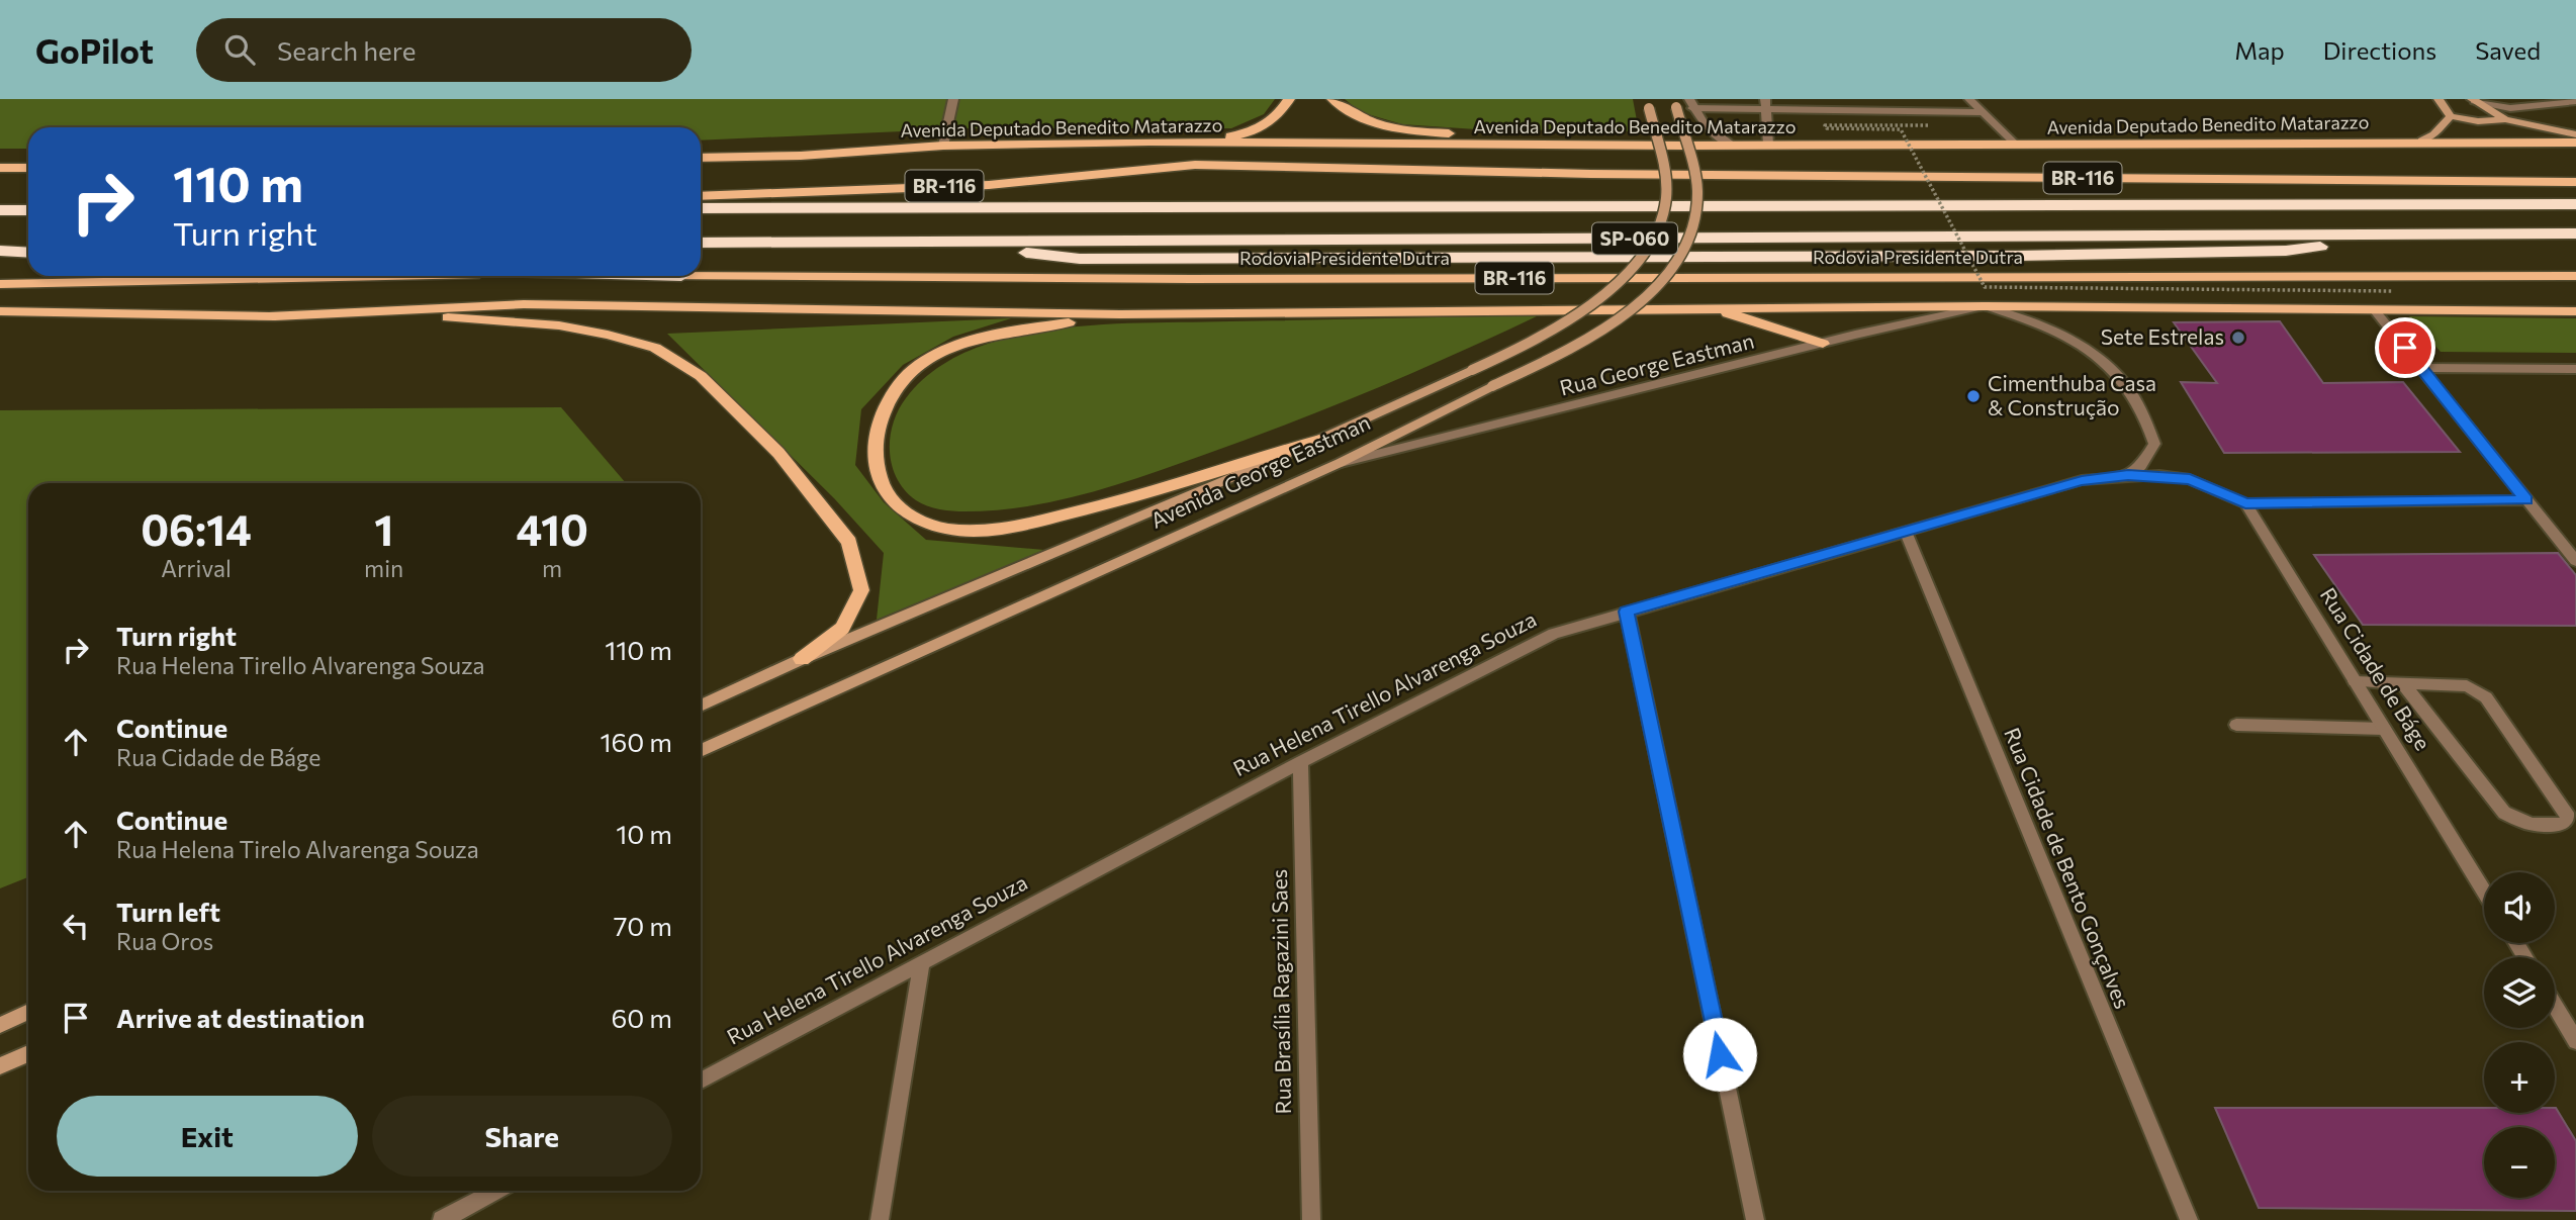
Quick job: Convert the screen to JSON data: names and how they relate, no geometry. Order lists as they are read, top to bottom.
{
  "streets": {
    "highway": ["SP-060"],
    "main road": [
      "Avenida Deputado Benedito Matarazzo",
      "BR-116",
      "Rodovia Presidente Dutra",
      "Avenida George Eastman"
    ],
    "street": [
      "Rua George Eastman",
      "Rua Cidade de Báge",
      "Rua Helena Tirello Alvarenga Souza",
      "Rua Cidade de Bento Gonçalves",
      "Rua Brasília Ragazini Saes"
    ]
  },
  "crossings": [
    ["Rua George Eastman", "Avenida George Eastman"],
    ["Rua Cidade de Báge", "Rua Helena Tirello Alvarenga Souza"],
    ["Rua Helena Tirello Alvarenga Souza", "Rua Cidade de Bento Gonçalves"],
    ["Rua Helena Tirello Alvarenga Souza", "Rua Brasília Ragazini Saes"]
  ],
  "places": ["Sete Estrelas", "Cimenthuba Casa & Construção"],
  "page": {
    "header": "GoPilot",
    "search": "Search here",
    "nav": ["Map", "Directions", "Saved"],
    "turn": ["110 m", "Turn right"],
    "eta": [
      "06:14",
      "Arrival",
      "1",
      "min",
      "410",
      "m"
    ],
    "list": [
      {
        "name": "Turn right",
        "note": "Rua Helena Tirello Alvarenga Souza",
        "value": "110 m"
      },
      {
        "name": "Continue",
        "note": "Rua Cidade de Báge",
        "value": "160 m"
      },
      {
        "name": "Continue",
        "note": "Rua Helena Tirelo Alvarenga Souza",
        "value": "10 m"
      },
      {
        "name": "Turn left",
        "note": "Rua Oros",
        "value": "70 m"
      },
      {
        "name": "Arrive at destination",
        "value": "60 m"
      }
    ],
    "map_buttons": ["+", "−"],
    "buttons": ["Exit", "Share"]
  }
}
